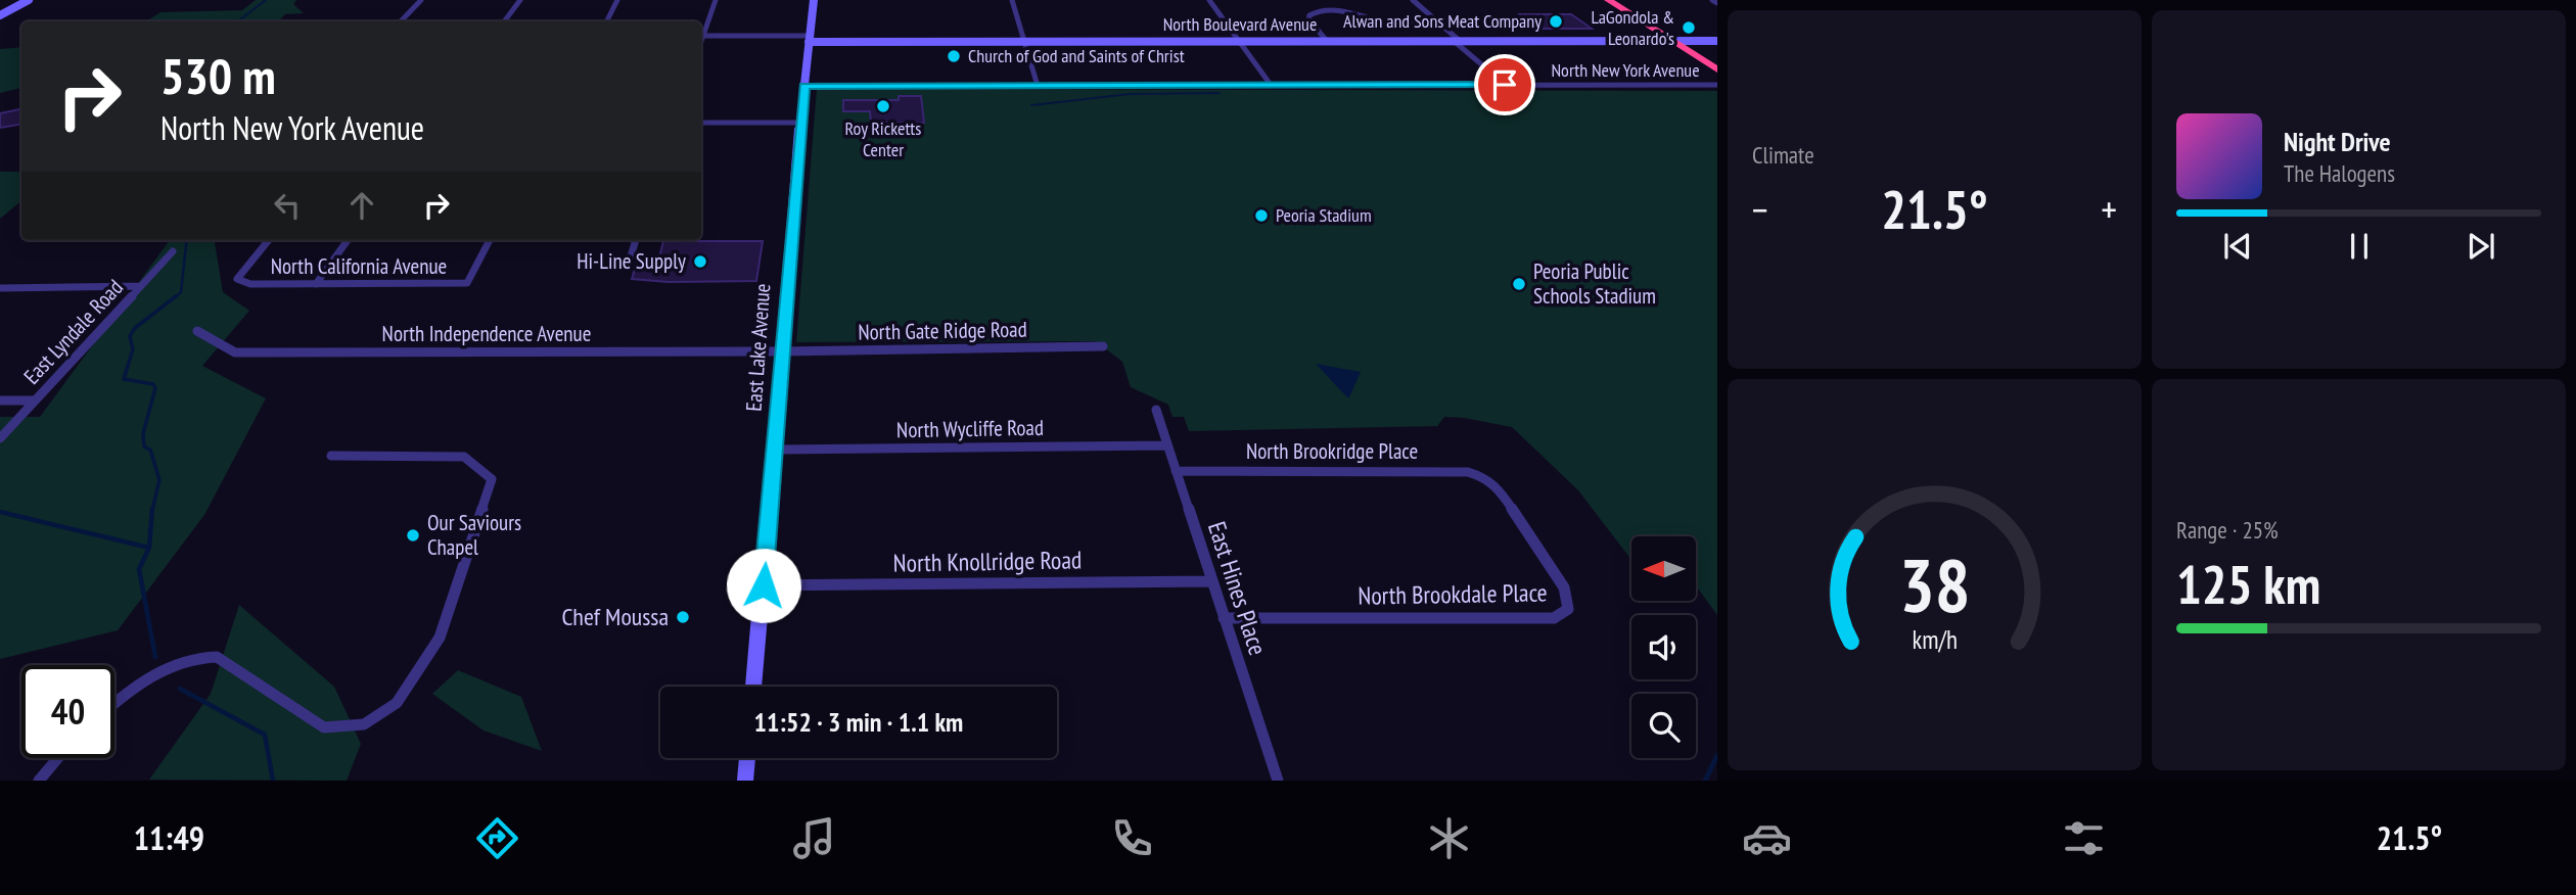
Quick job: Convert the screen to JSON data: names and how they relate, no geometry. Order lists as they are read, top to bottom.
{
  "streets": {
    "street": [
      "North Boulevard Avenue",
      "North New York Avenue",
      "North California Avenue",
      "North Gate Ridge Road",
      "East Lyndale Road",
      "North Independence Avenue",
      "East Lake Avenue",
      "North Wycliffe Road",
      "North Brookridge Place",
      "North Knollridge Road",
      "East Hines Place",
      "North Brookdale Place"
    ]
  },
  "crossings": [
    ["North Boulevard Avenue", "East Lake Avenue"],
    ["North New York Avenue", "East Lake Avenue"],
    ["North Gate Ridge Road", "North Independence Avenue"],
    ["North Gate Ridge Road", "East Lake Avenue"],
    ["North Independence Avenue", "East Lake Avenue"],
    ["East Lake Avenue", "North Wycliffe Road"],
    ["East Lake Avenue", "North Knollridge Road"],
    ["North Wycliffe Road", "East Hines Place"],
    ["North Brookridge Place", "East Hines Place"],
    ["North Brookridge Place", "North Brookdale Place"],
    ["North Knollridge Road", "East Hines Place"],
    ["East Hines Place", "North Brookdale Place"]
  ],
  "places": [
    "Alwan and Sons Meat Company",
    "LaGondola & Leonardo's",
    "Church of God and Saints of Christ",
    "Roy Ricketts Center",
    "Peoria Stadium",
    "Hi-Line Supply",
    "Peoria Public Schools Stadium",
    "Our Saviours Chapel",
    "Chef Moussa"
  ],
  "north": "left",
  "page": {
    "tile": [
      "Climate",
      ["Range · 25%", "125 km"]
    ],
    "turn": ["530 m", "North New York Avenue"],
    "song": ["Night Drive", "The Halogens"],
    "heat": ["−", "21.5°", "+"],
    "limit": "40",
    "trip": "11:52 · 3 min · 1.1 km",
    "tabs": ["11:49", "21.5°"],
    "gauge": ["38", "km/h"]
  }
}
